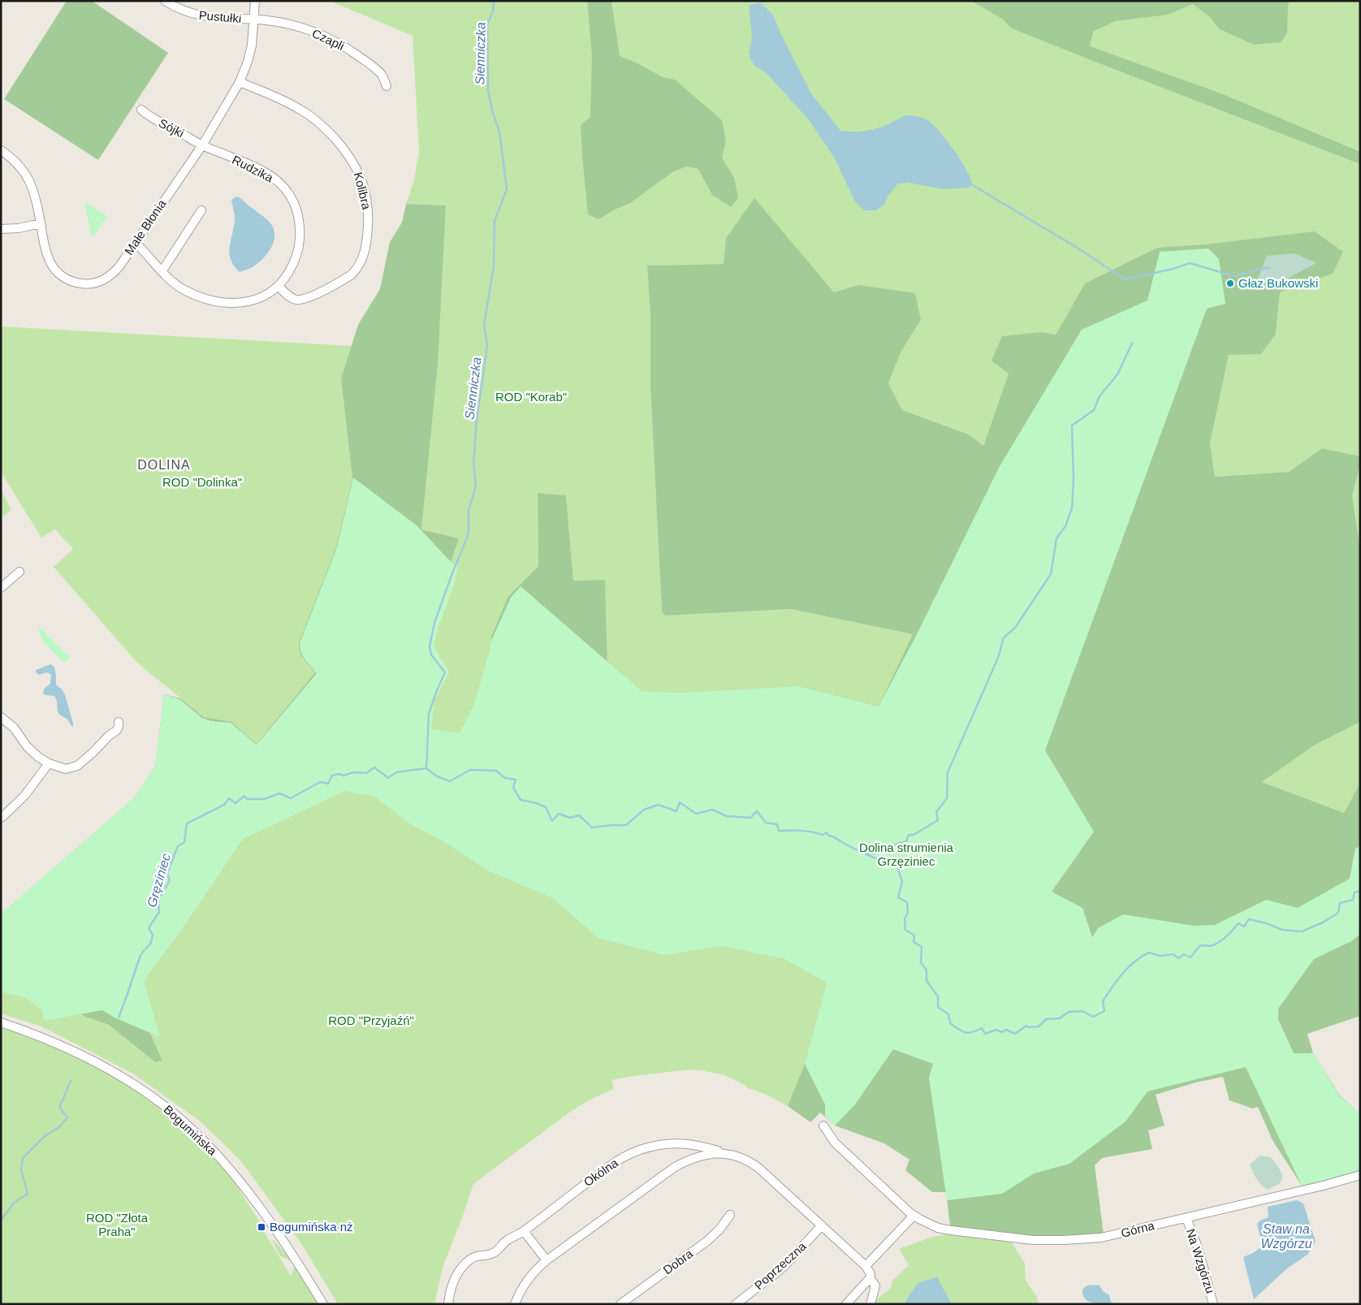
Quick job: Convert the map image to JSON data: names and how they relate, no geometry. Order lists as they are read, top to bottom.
{
  "streets": {
    "street": [
      "Pustułki",
      "Czapli",
      "Sójki",
      "Rudzika",
      "Kolibra",
      "Małe Błonia",
      "Bogumińska",
      "Okólna",
      "Górna",
      "Na Wzgórzu",
      "Dobra",
      "Poprzeczna"
    ]
  },
  "crossings": [
    ["Pustułki", "Czapli"],
    ["Pustułki", "Małe Błonia"],
    ["Czapli", "Małe Błonia"],
    ["Sójki", "Rudzika"],
    ["Sójki", "Małe Błonia"],
    ["Rudzika", "Kolibra"],
    ["Rudzika", "Małe Błonia"],
    ["Kolibra", "Małe Błonia"],
    ["Okólna", "Poprzeczna"],
    ["Górna", "Na Wzgórzu"]
  ],
  "districts": ["DOLINA"],
  "water": ["Sienniczka", "Gręziniec", "Staw na Wzgórzu"],
  "parks": [
    "ROD \"Korab\"",
    "ROD \"Dolinka\"",
    "Dolina strumienia Grzęziniec",
    "ROD \"Przyjaźń\"",
    "ROD \"Złota Praha\""
  ],
  "places": {
    "other": ["Głaz Bukowski"],
    "transit": ["Bogumińska nż"]
  }
}
